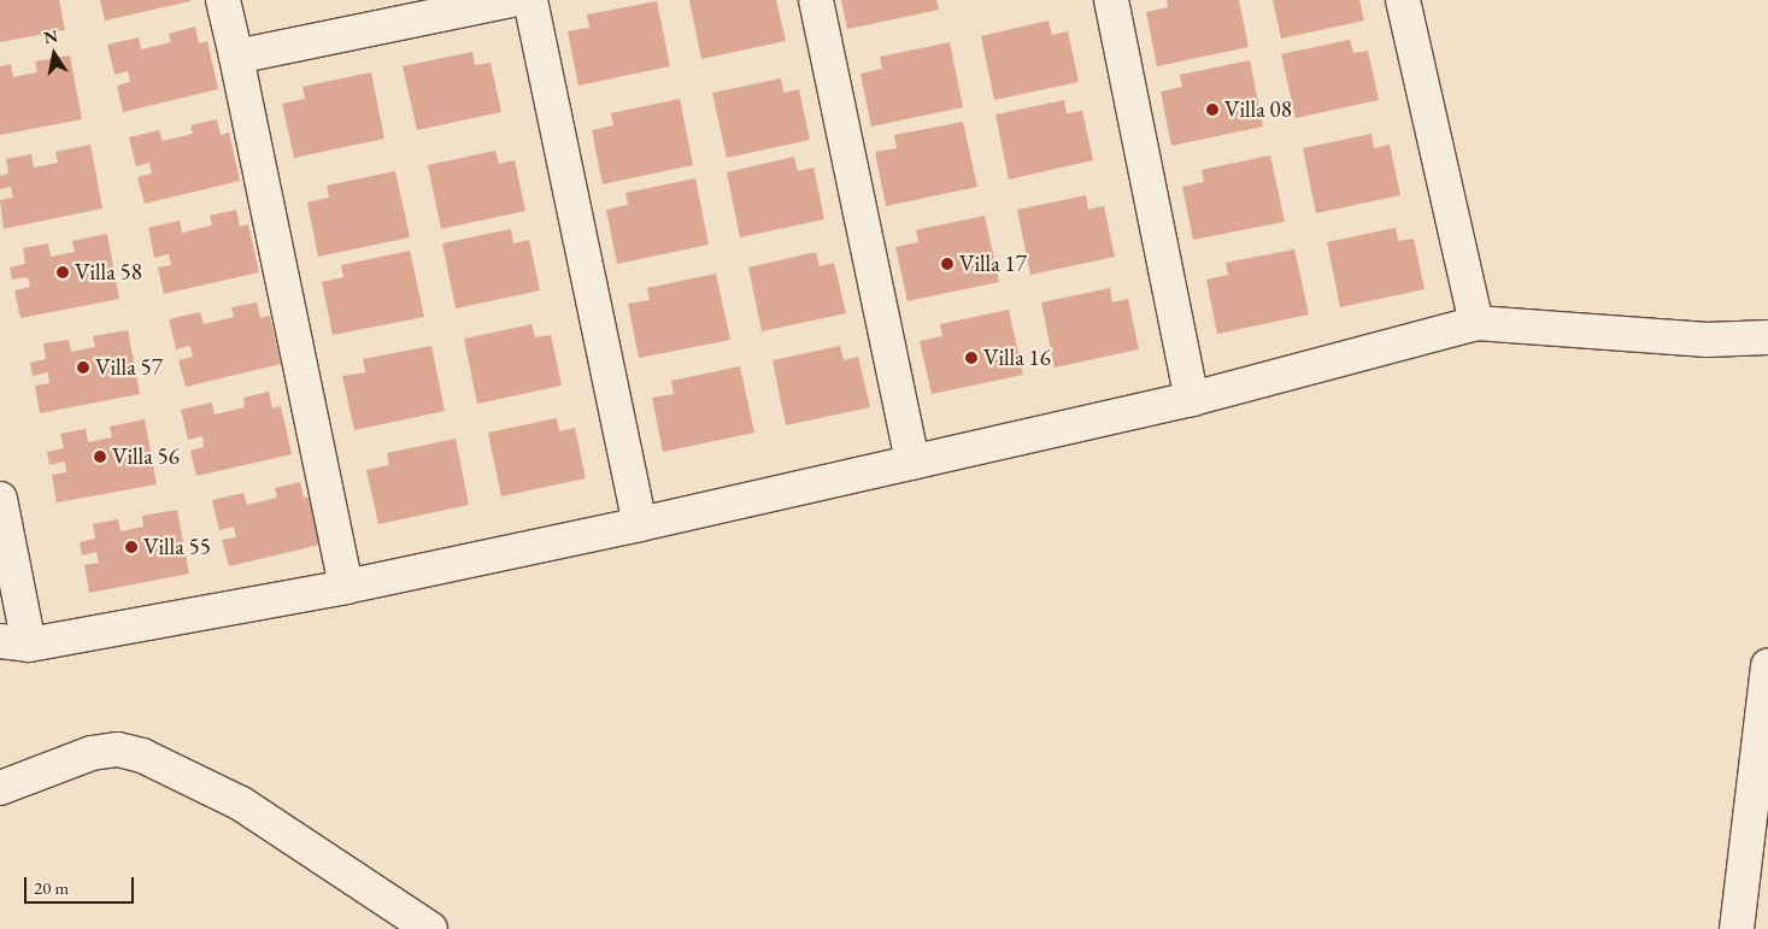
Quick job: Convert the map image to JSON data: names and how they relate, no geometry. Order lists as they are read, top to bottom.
{
  "places": [
    "Villa 08",
    "Villa 17",
    "Villa 58",
    "Villa 16",
    "Villa 57",
    "Villa 56",
    "Villa 55"
  ],
  "scale_bar": "20 m",
  "north": "top"
}
